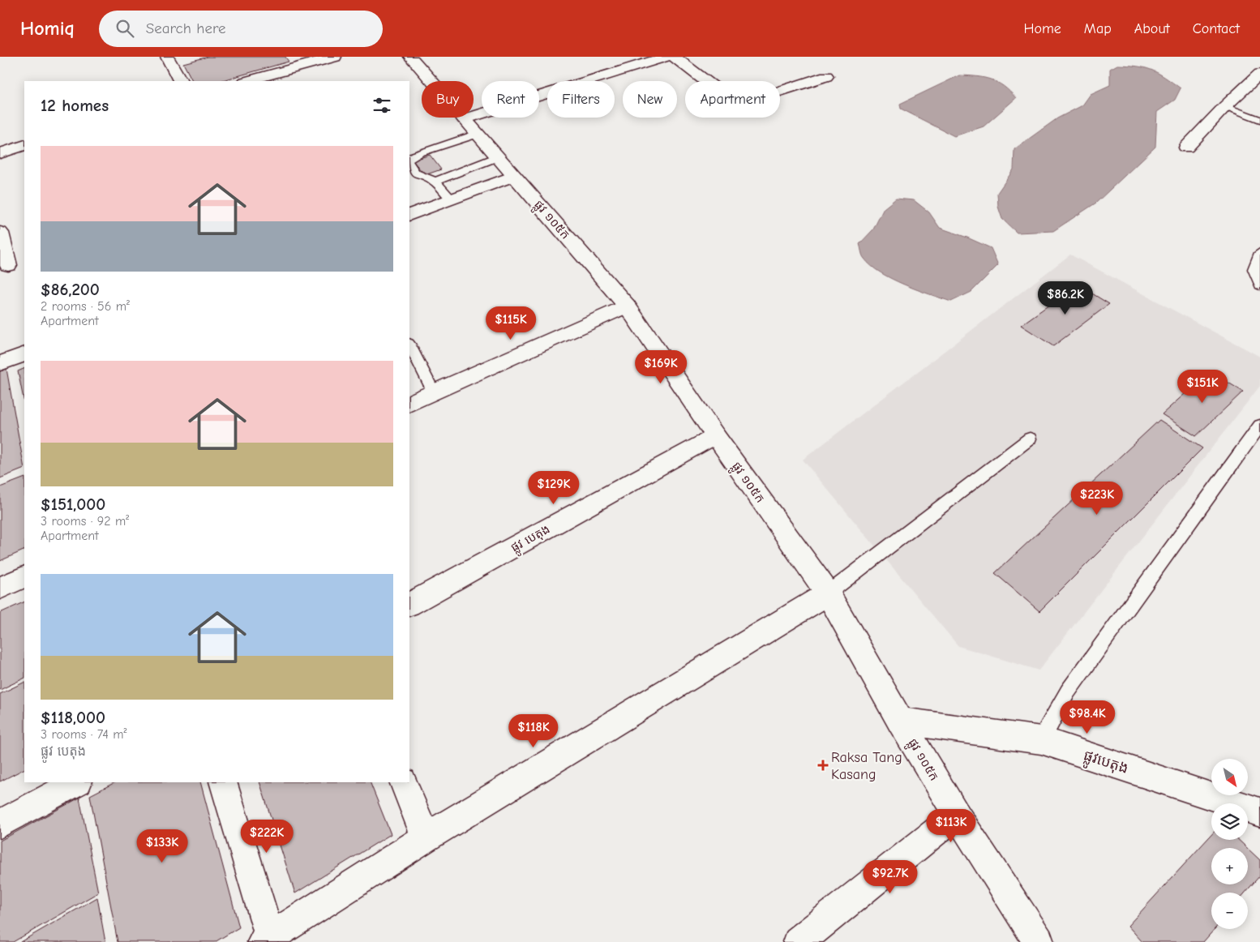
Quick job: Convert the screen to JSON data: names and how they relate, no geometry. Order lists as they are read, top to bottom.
{
  "streets": {
    "street": ["ផ្លូវ ១០៥ក", "ផ្លូវ បេតុង", "ផ្លូវបេតុង"]
  },
  "crossings": [
    ["ផ្លូវ ១០៥ក", "ផ្លូវ បេតុង"],
    ["ផ្លូវ ១០៥ក", "ផ្លូវបេតុង"]
  ],
  "places": {
    "health": ["Raksa Tang Kasang"]
  },
  "north": "bottom right",
  "page": {
    "header": "Homiq",
    "search": "Search here",
    "nav": [
      "Home",
      "Map",
      "About",
      "Contact"
    ],
    "chip": [
      "Buy",
      "Rent",
      "Filters",
      "New",
      "Apartment"
    ],
    "heading": "12 homes",
    "list": [
      {
        "name": "$86,200",
        "note": "2 rooms · 56 m² · Apartment"
      },
      {
        "name": "$151,000",
        "note": "3 rooms · 92 m² · Apartment"
      },
      {
        "name": "$118,000",
        "note": "3 rooms · 74 m² · ផ្លូវ បេតុង"
      }
    ],
    "price": [
      "$86.2K",
      "$115K",
      "$169K",
      "$151K",
      "$129K",
      "$223K",
      "$98.4K",
      "$118K",
      "$113K",
      "$222K",
      "$133K",
      "$92.7K"
    ],
    "map_buttons": ["+", "−"]
  }
}
